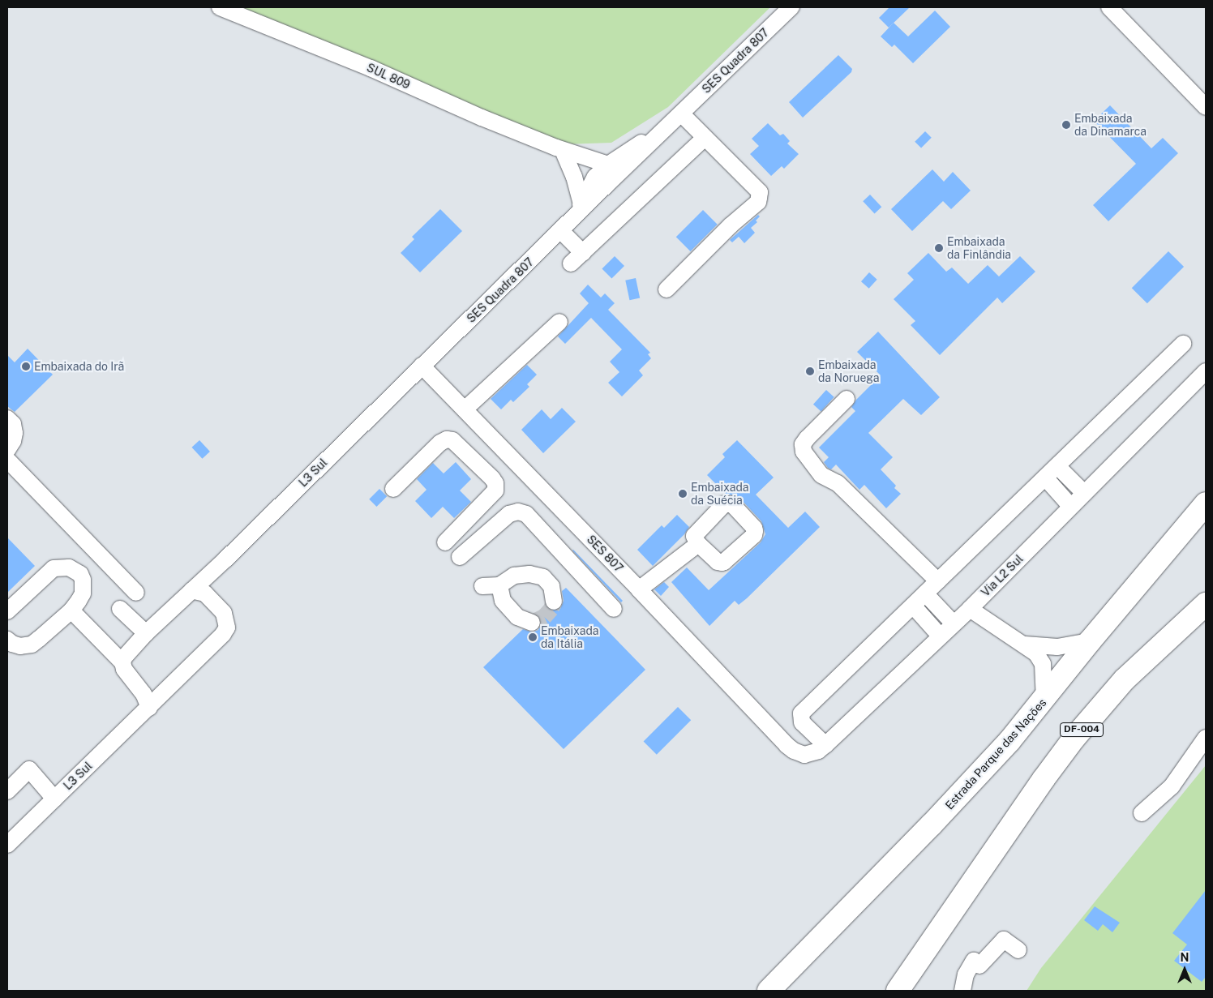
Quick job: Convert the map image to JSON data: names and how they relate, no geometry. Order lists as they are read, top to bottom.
{
  "streets": {
    "highway": ["DF-004", "Estrada Parque das Nações"],
    "street": [
      "SES Quadra 807",
      "SUL 809",
      "L3 Sul",
      "SES 807",
      "Via L2 Sul"
    ]
  },
  "crossings": [
    ["SES Quadra 807", "SUL 809"],
    ["SES Quadra 807", "L3 Sul"],
    ["SES Quadra 807", "SES 807"],
    ["L3 Sul", "SES 807"],
    ["SES 807", "Via L2 Sul"]
  ],
  "places": [
    "Embaixada da Dinamarca",
    "Embaixada da Finlândia",
    "Embaixada do Irã",
    "Embaixada da Noruega",
    "Embaixada da Suécia",
    "Embaixada da Itália"
  ],
  "north": "top"
}
